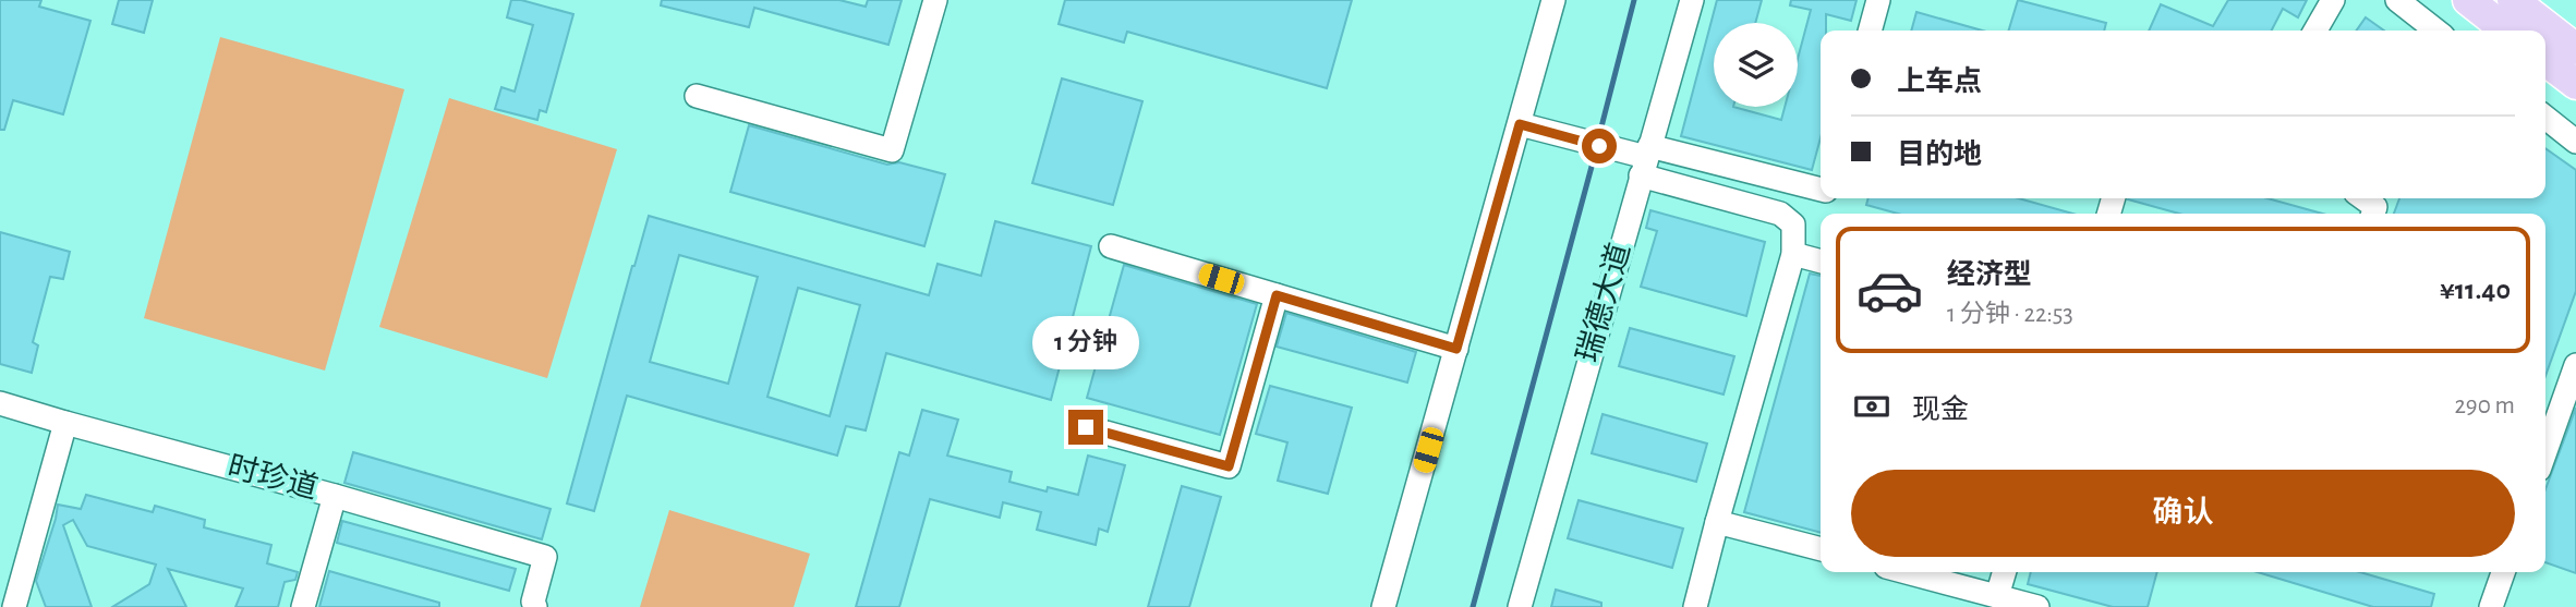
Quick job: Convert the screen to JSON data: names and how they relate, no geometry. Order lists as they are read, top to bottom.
{
  "streets": {
    "street": ["瑞德大道", "时珍道"]
  },
  "page": {
    "banner": ["上车点", "目的地"],
    "list": [
      {
        "name": "经济型",
        "note": "1 分钟 · 22:53",
        "value": "¥11.40"
      }
    ],
    "bubble": "1 分钟",
    "pay": ["现金", "290 m"],
    "buttons": "确认"
  }
}
